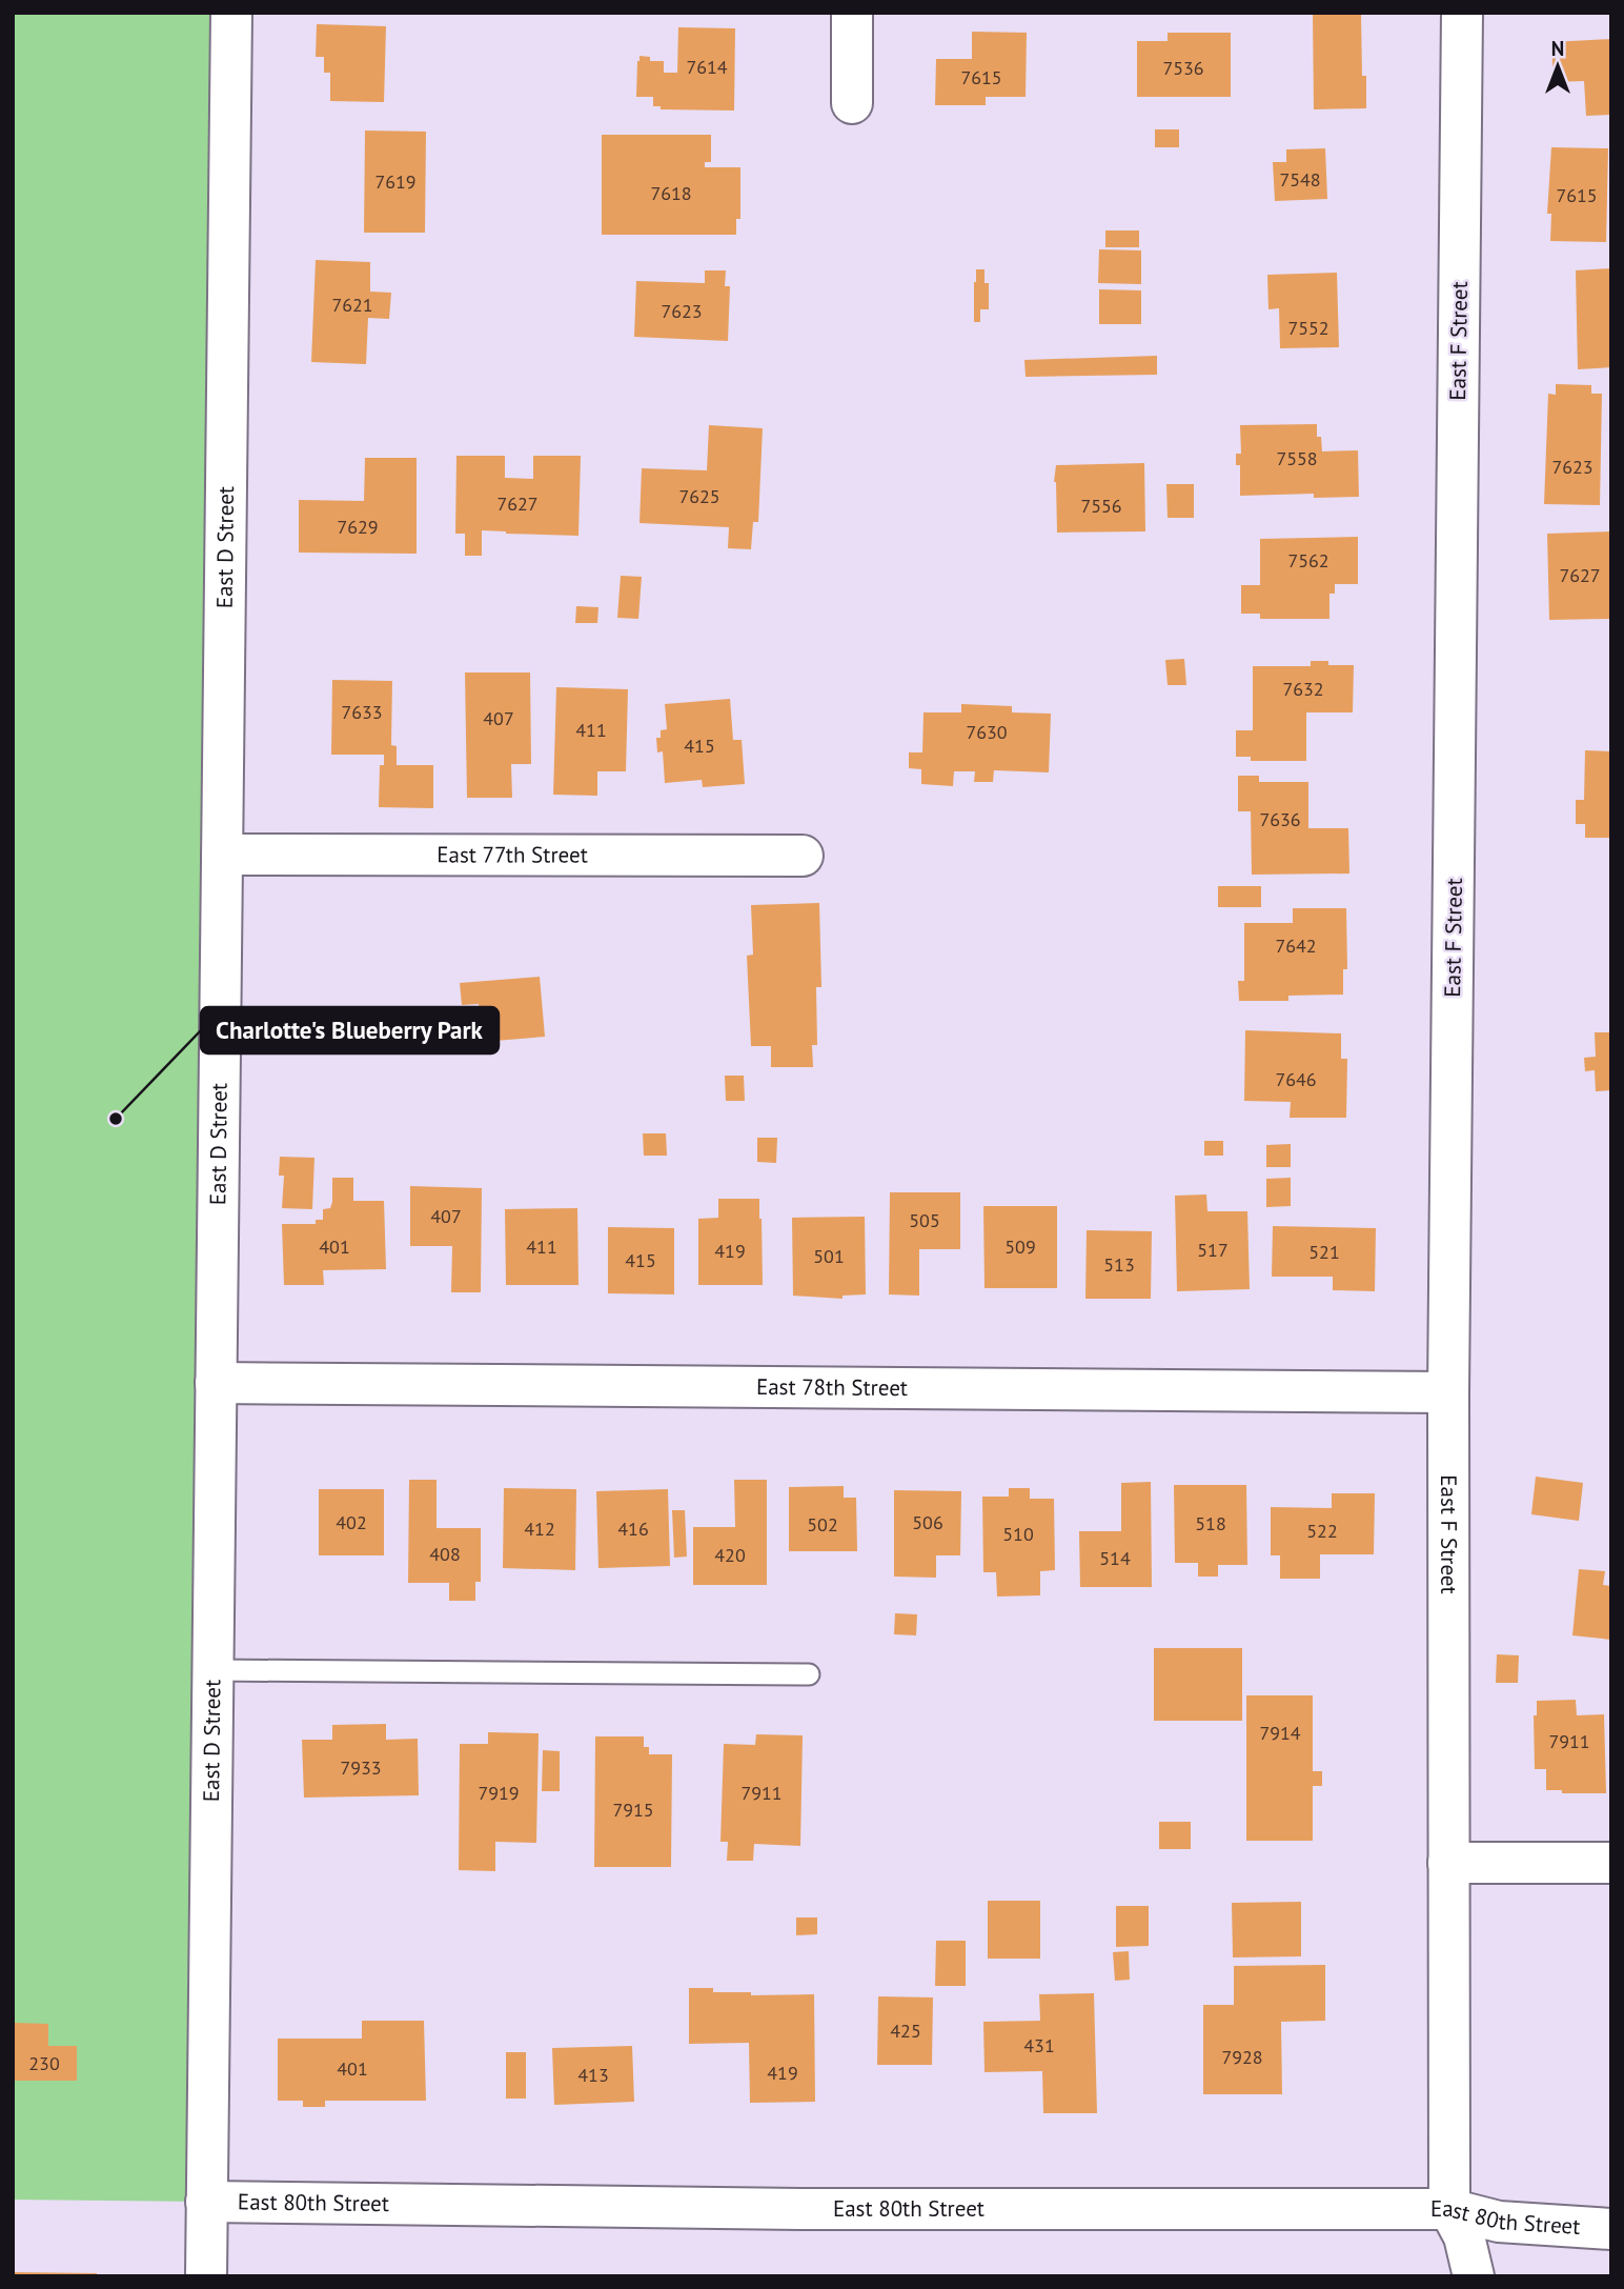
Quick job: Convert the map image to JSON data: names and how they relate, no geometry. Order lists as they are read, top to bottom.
{
  "streets": {
    "street": [
      "East F Street",
      "East D Street",
      "East 77th Street",
      "East 78th Street",
      "East 80th Street"
    ]
  },
  "crossings": [
    ["East F Street", "East 78th Street"],
    ["East F Street", "East 80th Street"],
    ["East D Street", "East 77th Street"],
    ["East D Street", "East 78th Street"],
    ["East D Street", "East 80th Street"]
  ],
  "places": ["Charlotte's Blueberry Park"],
  "house_numbers": [
    "7614",
    "7536",
    "7615",
    "7548",
    "7619",
    "7618",
    "7615",
    "7621",
    "7623",
    "7552",
    "7558",
    "7623",
    "7625",
    "7627",
    "7556",
    "7629",
    "7562",
    "7627",
    "7632",
    "7633",
    "407",
    "411",
    "7630",
    "415",
    "7636",
    "7642",
    "7646",
    "407",
    "505",
    "401",
    "411",
    "509",
    "517",
    "419",
    "521",
    "501",
    "415",
    "513",
    "402",
    "506",
    "518",
    "502",
    "412",
    "416",
    "522",
    "510",
    "408",
    "420",
    "514",
    "7914",
    "7911",
    "7933",
    "7919",
    "7911",
    "7915",
    "425",
    "431",
    "7928",
    "230",
    "401",
    "419",
    "413"
  ],
  "north": "top"
}
